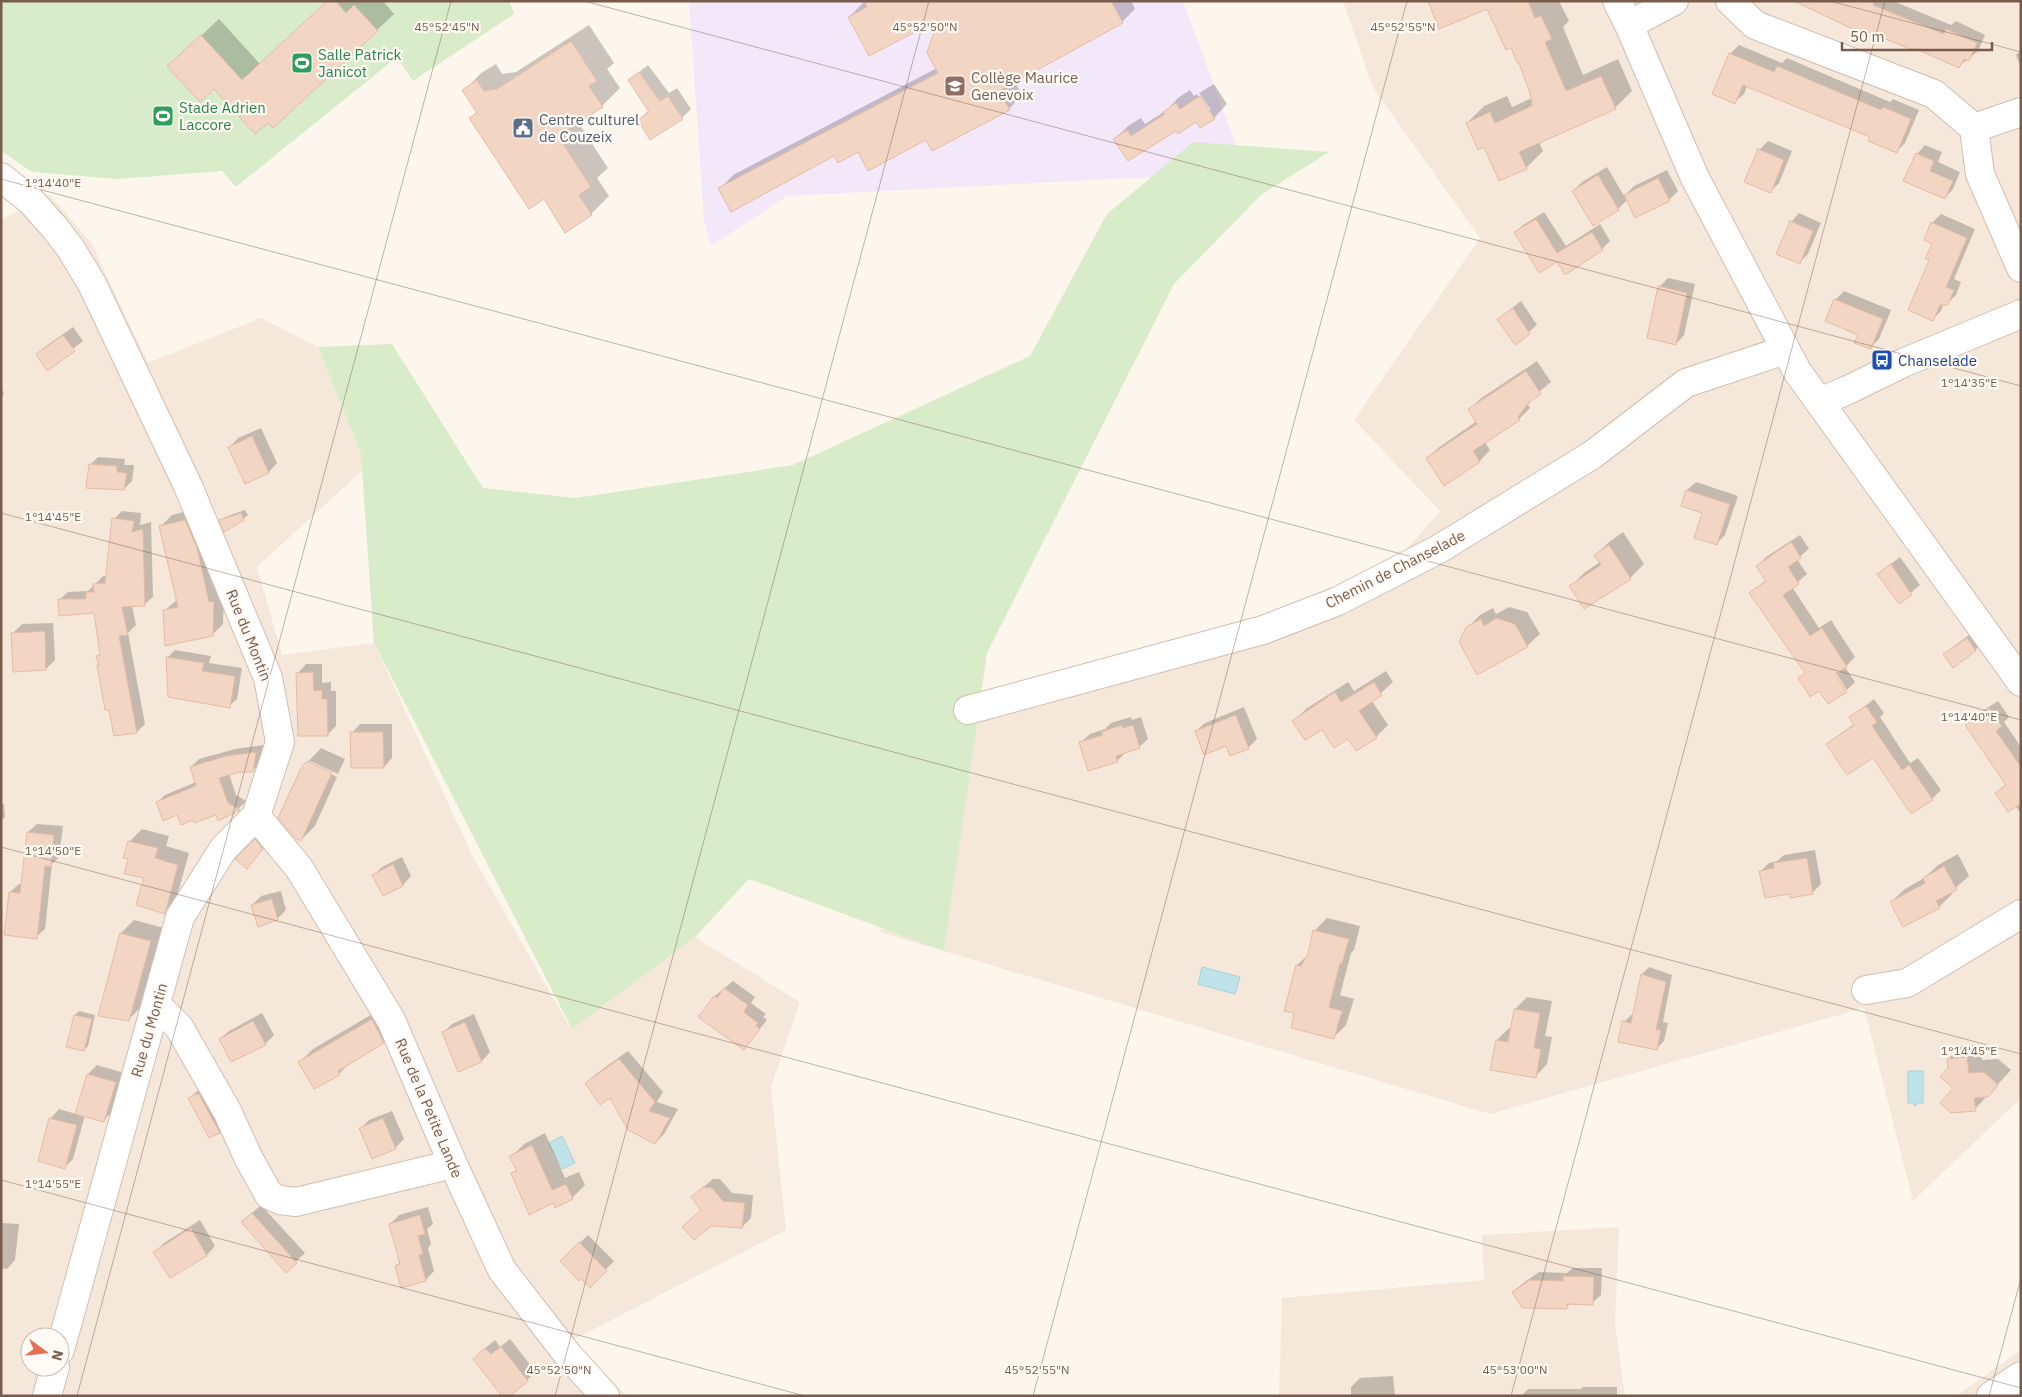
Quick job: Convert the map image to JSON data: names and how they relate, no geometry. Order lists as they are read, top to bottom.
{
  "streets": {
    "street": ["Chemin de Chanselade", "Rue du Montin", "Rue de la Petite Lande"]
  },
  "crossings": [
    ["Rue du Montin", "Rue de la Petite Lande"]
  ],
  "places": {
    "sports": ["Salle Patrick Janicot", "Stade Adrien Laccore"],
    "school or university": ["Collège Maurice Genevoix"],
    "public building": ["Centre culturel de Couzeix"],
    "bus stop": ["Chanselade"]
  },
  "scale_bar": "50 m",
  "north": "right",
  "coordinates": [
    "45°52'45\"N",
    "45°52'50\"N",
    "45°52'55\"N",
    "1°14'40\"E",
    "1°14'35\"E",
    "1°14'45\"E",
    "1°14'50\"E",
    "1°14'55\"E",
    "45°53'00\"N"
  ]
}
